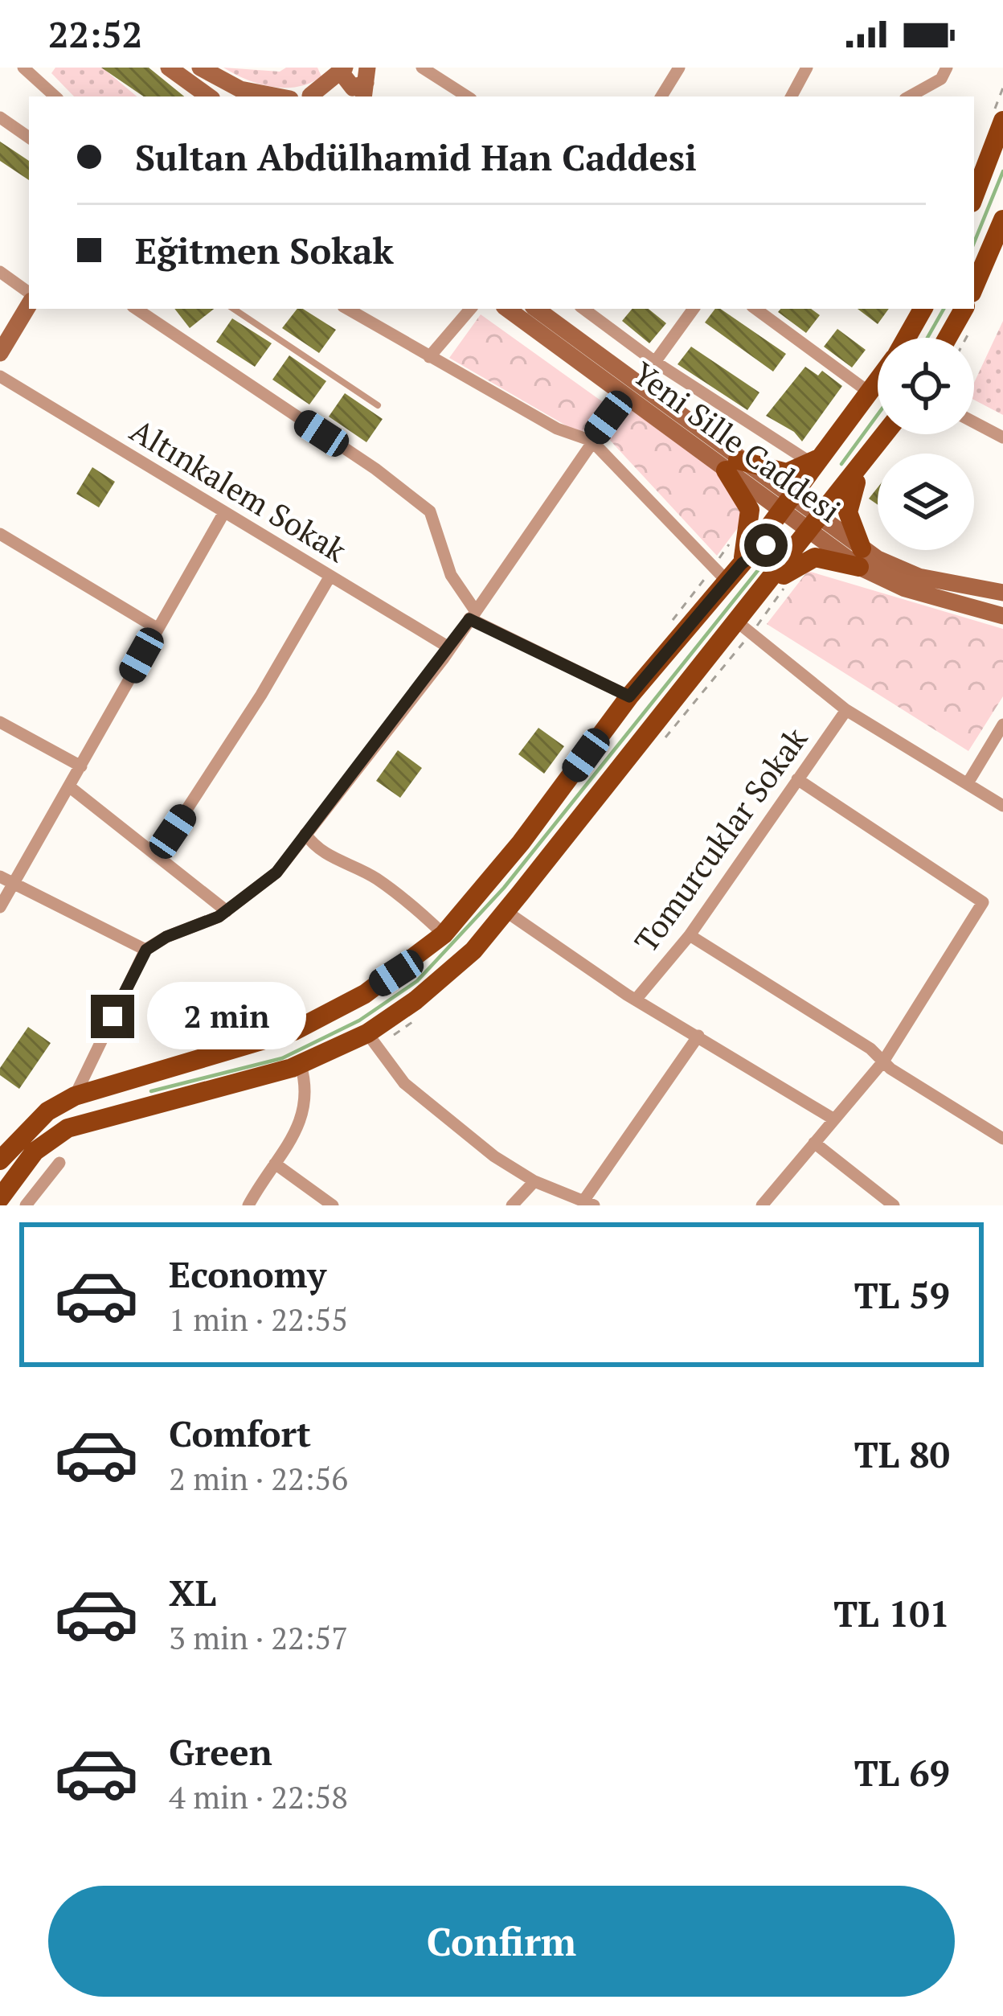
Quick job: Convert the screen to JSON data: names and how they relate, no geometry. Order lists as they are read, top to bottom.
{
  "streets": {
    "main road": ["Yeni Sille Caddesi"],
    "street": ["Altınkalem Sokak", "Tomurcuklar Sokak"]
  },
  "page": {
    "status": "22:52",
    "banner": ["Sultan Abdülhamid Han Caddesi", "Eğitmen Sokak"],
    "bubble": "2 min",
    "list": [
      {
        "name": "Economy",
        "note": "1 min · 22:55",
        "value": "TL 59"
      },
      {
        "name": "Comfort",
        "note": "2 min · 22:56",
        "value": "TL 80"
      },
      {
        "name": "XL",
        "note": "3 min · 22:57",
        "value": "TL 101"
      },
      {
        "name": "Green",
        "note": "4 min · 22:58",
        "value": "TL 69"
      }
    ],
    "buttons": "Confirm"
  }
}
